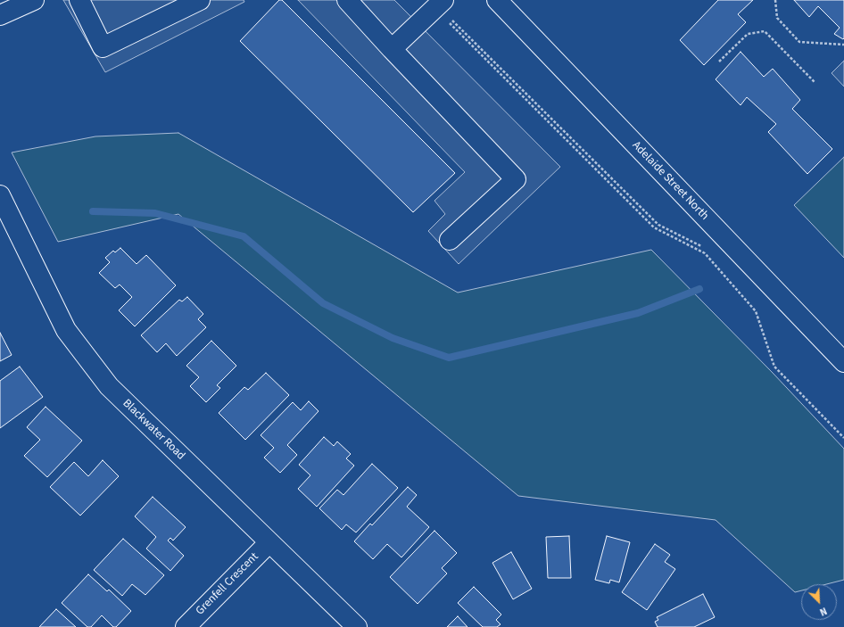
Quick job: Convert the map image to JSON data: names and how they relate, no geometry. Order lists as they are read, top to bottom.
{
  "streets": {
    "street": ["Adelaide Street North", "Blackwater Road", "Grenfell Crescent"]
  },
  "crossings": [
    ["Blackwater Road", "Grenfell Crescent"]
  ],
  "north": "bottom right"
}
